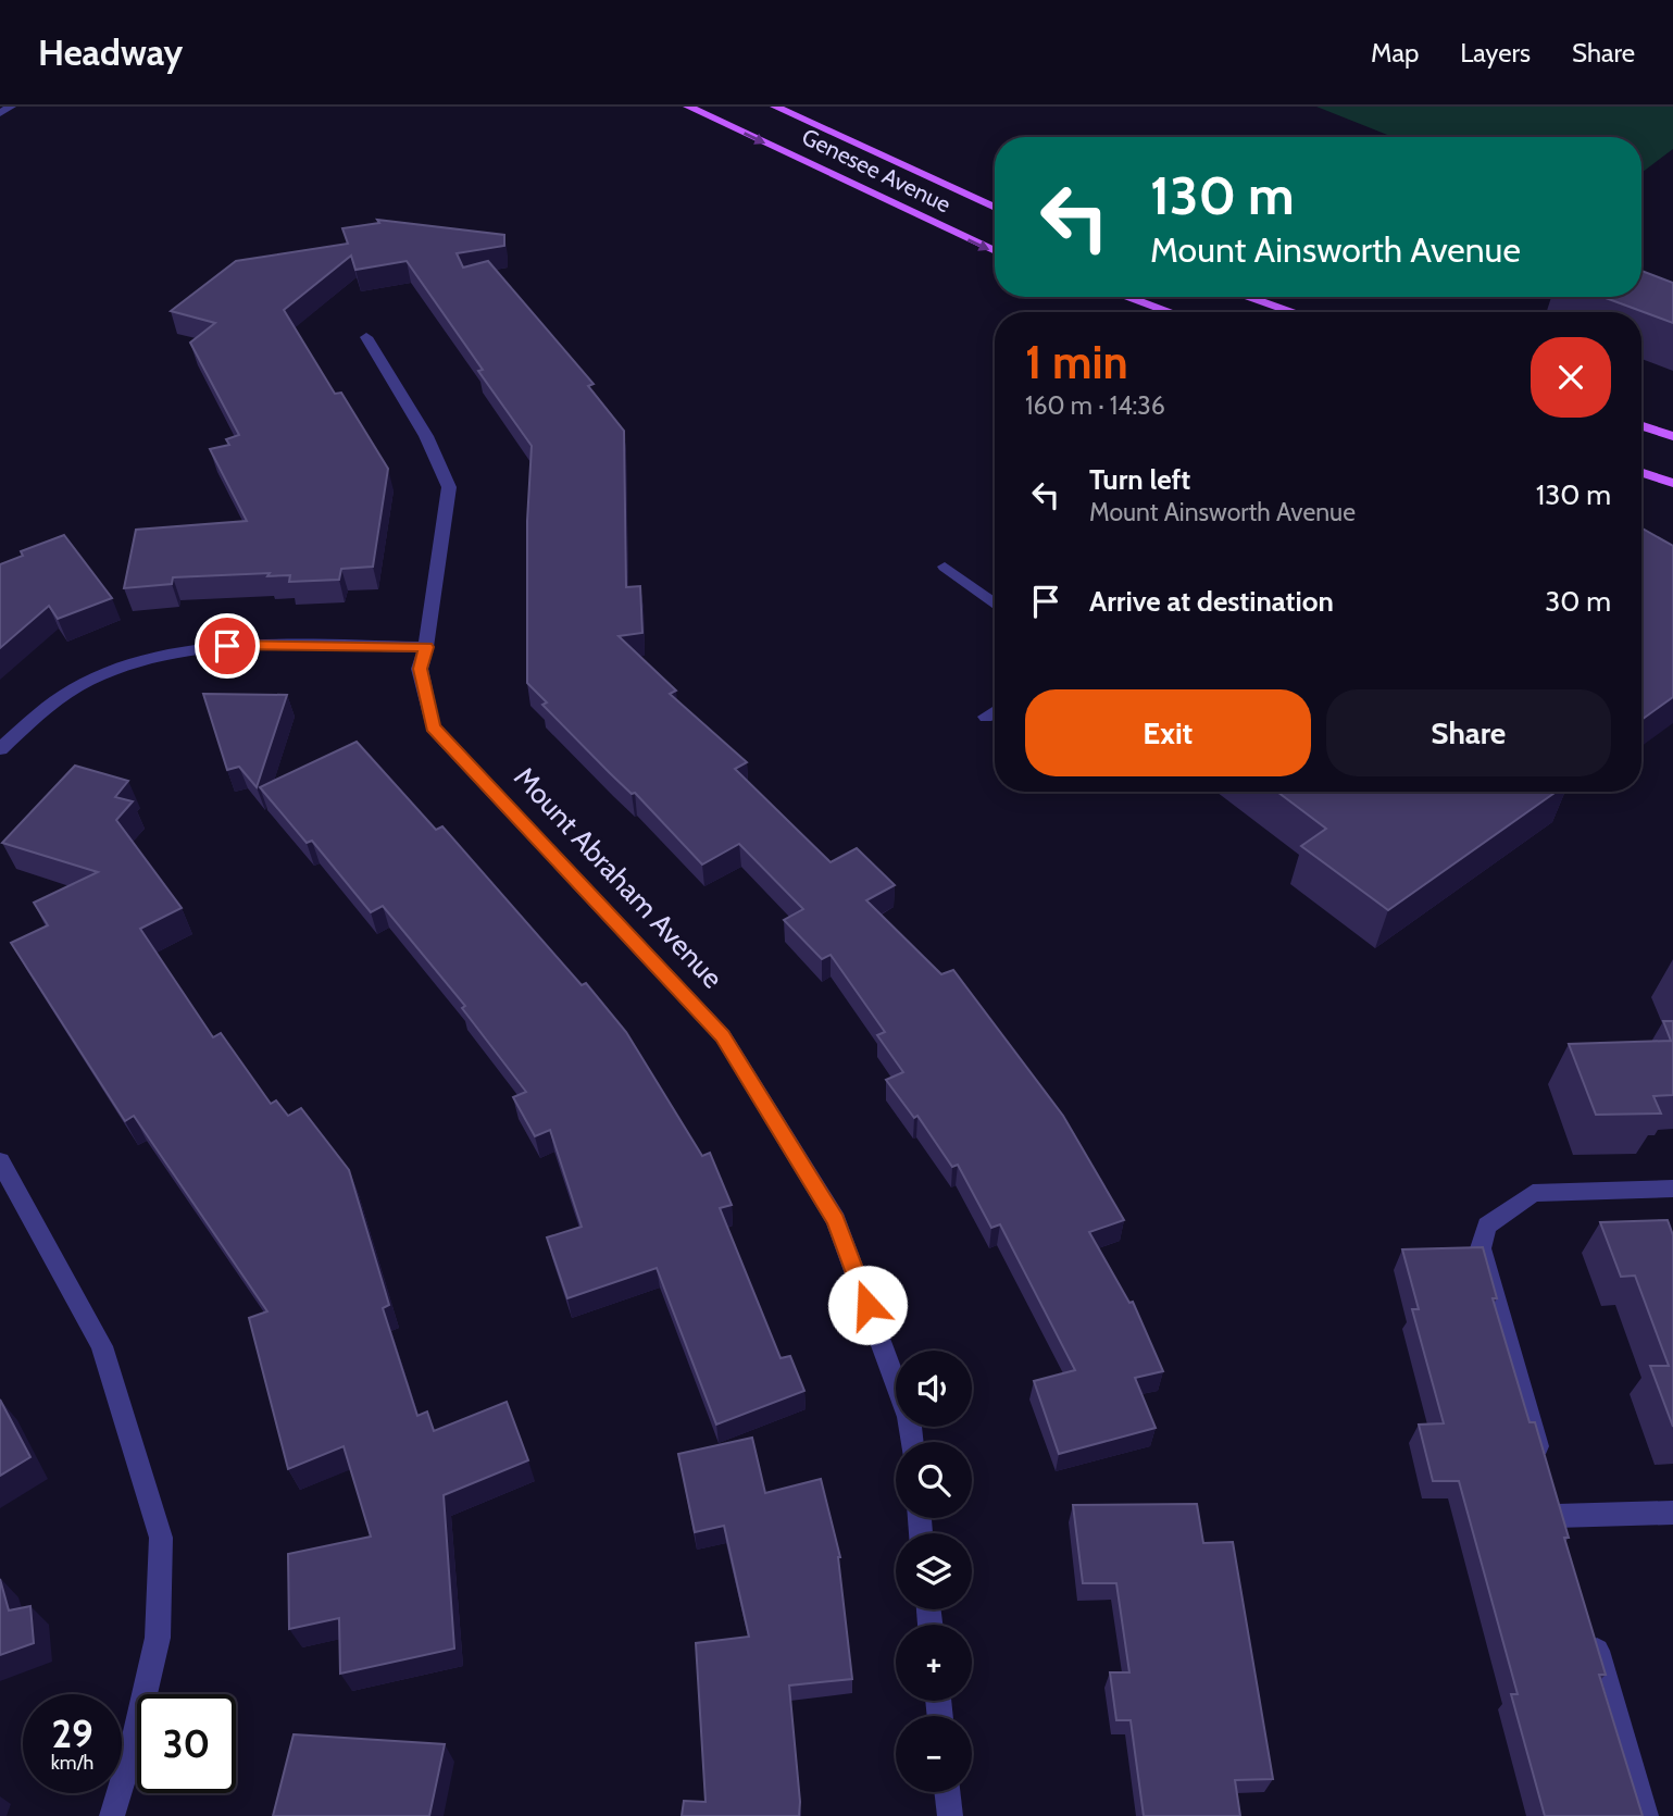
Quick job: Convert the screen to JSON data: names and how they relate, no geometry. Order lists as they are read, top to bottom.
{
  "streets": {
    "main road": ["Genesee Avenue"],
    "street": ["Mount Abraham Avenue"]
  },
  "page": {
    "header": "Headway",
    "nav": ["Map", "Layers", "Share"],
    "turn": ["130 m", "Mount Ainsworth Avenue"],
    "heading": ["1 min", "160 m · 14:36"],
    "list": [
      {
        "name": "Turn left",
        "note": "Mount Ainsworth Avenue",
        "value": "130 m"
      },
      {
        "name": "Arrive at destination",
        "value": "30 m"
      }
    ],
    "buttons": ["Exit", "Share"],
    "map_buttons": ["+", "−"],
    "speed": "29 km/h",
    "limit": "30"
  }
}
